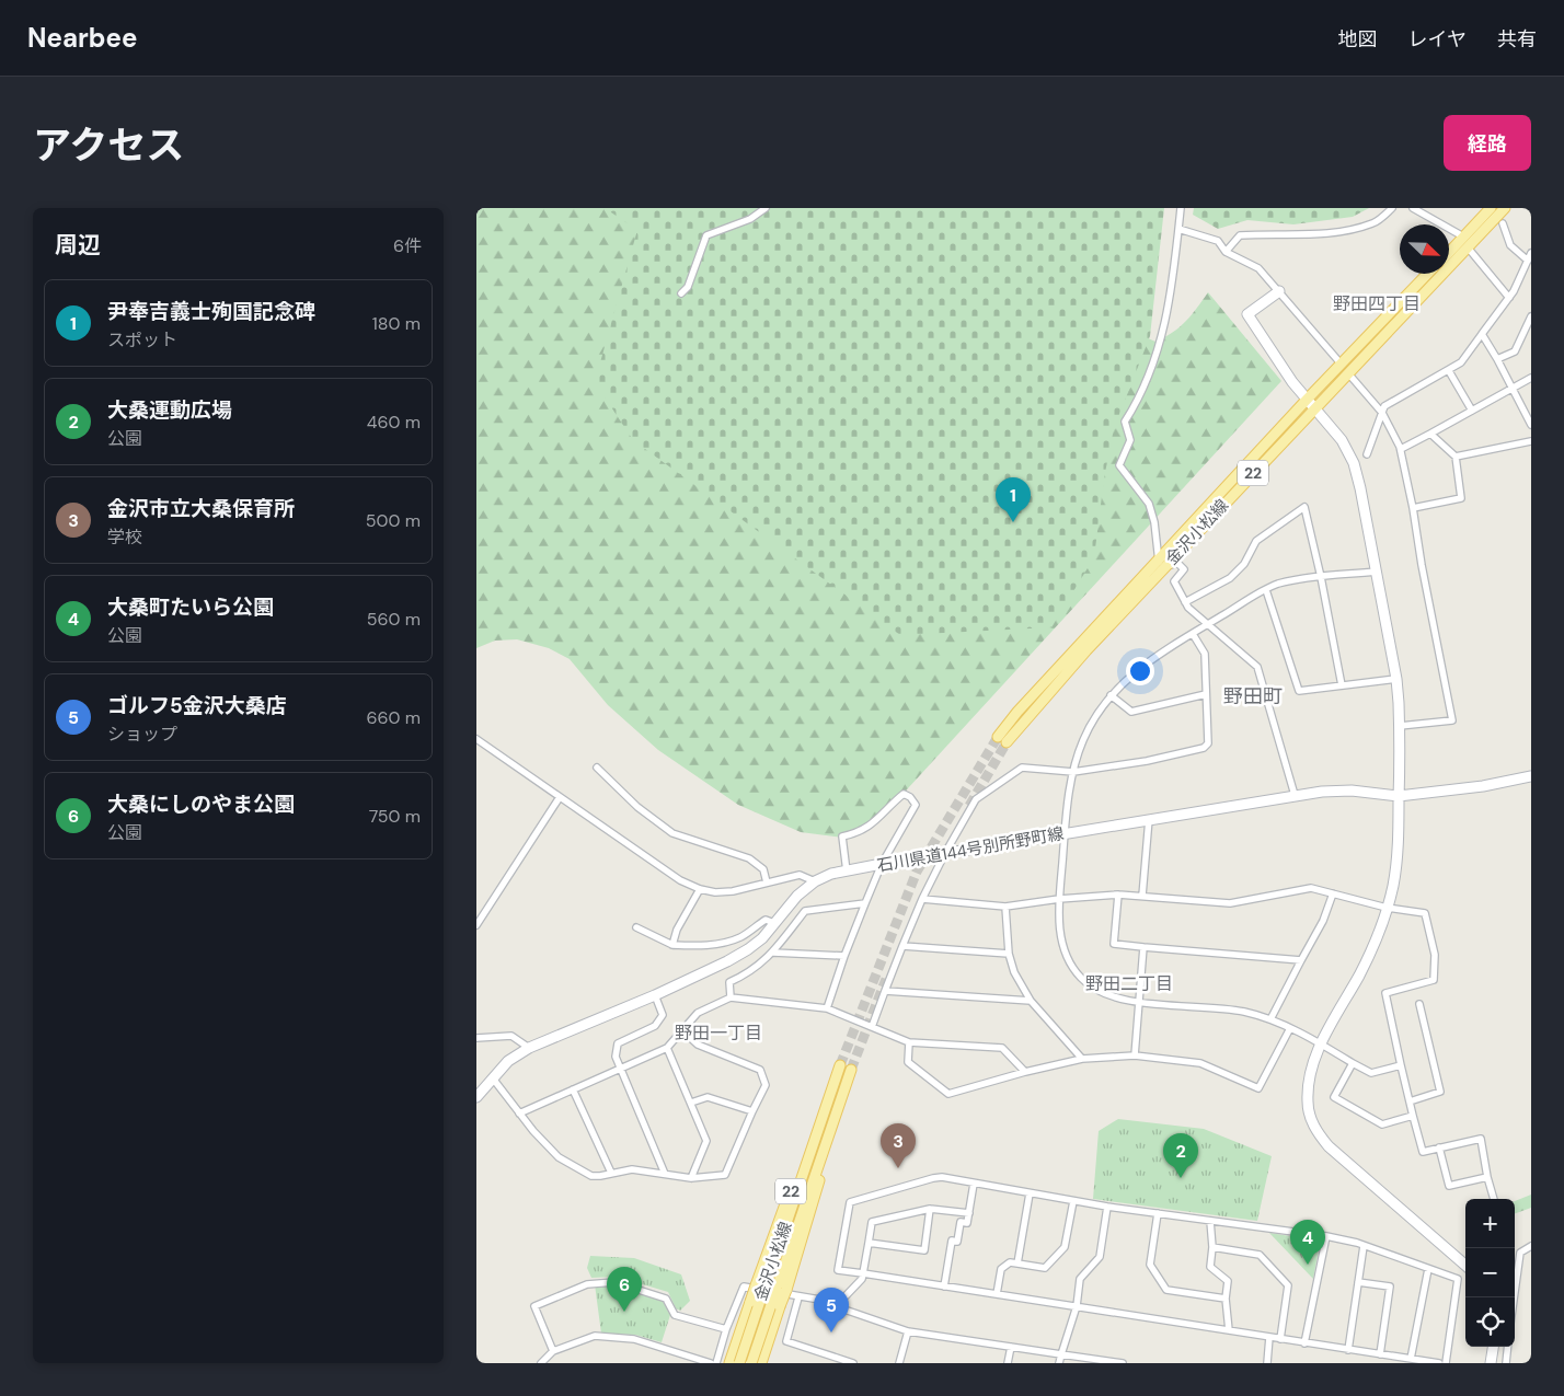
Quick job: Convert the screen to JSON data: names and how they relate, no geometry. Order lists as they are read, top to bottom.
{
  "streets": {
    "main road": ["22", "金沢小松線"],
    "street": ["石川県道144号別所野町線"]
  },
  "crossings": [
    ["22", "金沢小松線"]
  ],
  "districts": [
    "野田四丁目",
    "野田町",
    "野田二丁目",
    "野田一丁目"
  ],
  "north": "bottom right",
  "page": {
    "header": "Nearbee",
    "nav": ["地図", "レイヤ", "共有"],
    "title": "アクセス",
    "buttons": "経路",
    "heading": ["周辺", "6件"],
    "list": [
      {
        "mark": "1",
        "name": "尹奉吉義士殉国記念碑",
        "note": "スポット",
        "value": "180 m"
      },
      {
        "mark": "2",
        "name": "大桑運動広場",
        "note": "公園",
        "value": "460 m"
      },
      {
        "mark": "3",
        "name": "金沢市立大桑保育所",
        "note": "学校",
        "value": "500 m"
      },
      {
        "mark": "4",
        "name": "大桑町たいら公園",
        "note": "公園",
        "value": "560 m"
      },
      {
        "mark": "5",
        "name": "ゴルフ5金沢大桑店",
        "note": "ショップ",
        "value": "660 m"
      },
      {
        "mark": "6",
        "name": "大桑にしのやま公園",
        "note": "公園",
        "value": "750 m"
      }
    ],
    "pins": [
      "1",
      "3",
      "2",
      "4",
      "6",
      "5"
    ],
    "map_buttons": ["+", "−"]
  }
}
